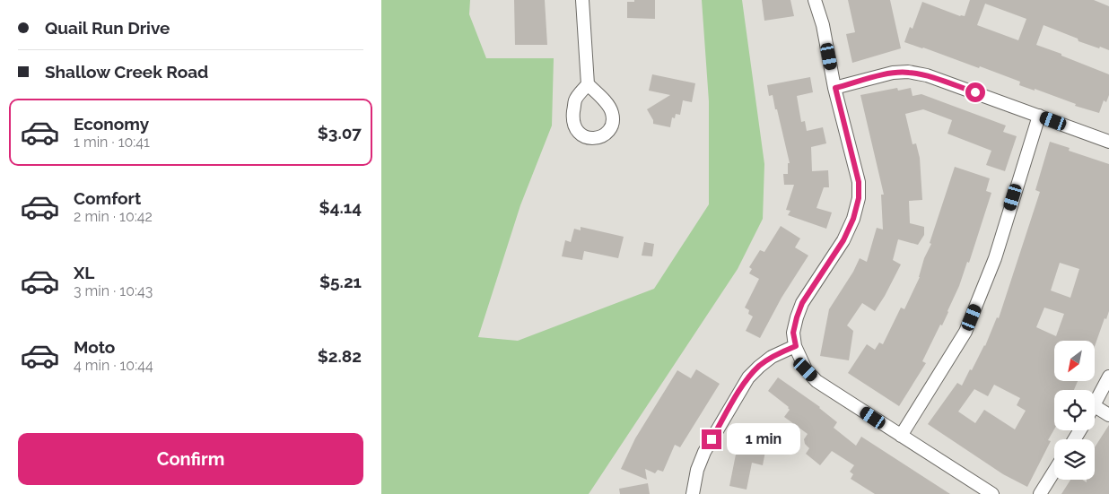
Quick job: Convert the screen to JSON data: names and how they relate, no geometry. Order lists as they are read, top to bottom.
{
  "north": "bottom left",
  "page": {
    "banner": ["Quail Run Drive", "Shallow Creek Road"],
    "list": [
      {
        "name": "Economy",
        "note": "1 min · 10:41",
        "value": "$3.07"
      },
      {
        "name": "Comfort",
        "note": "2 min · 10:42",
        "value": "$4.14"
      },
      {
        "name": "XL",
        "note": "3 min · 10:43",
        "value": "$5.21"
      },
      {
        "name": "Moto",
        "note": "4 min · 10:44",
        "value": "$2.82"
      }
    ],
    "bubble": "1 min",
    "buttons": "Confirm"
  }
}
